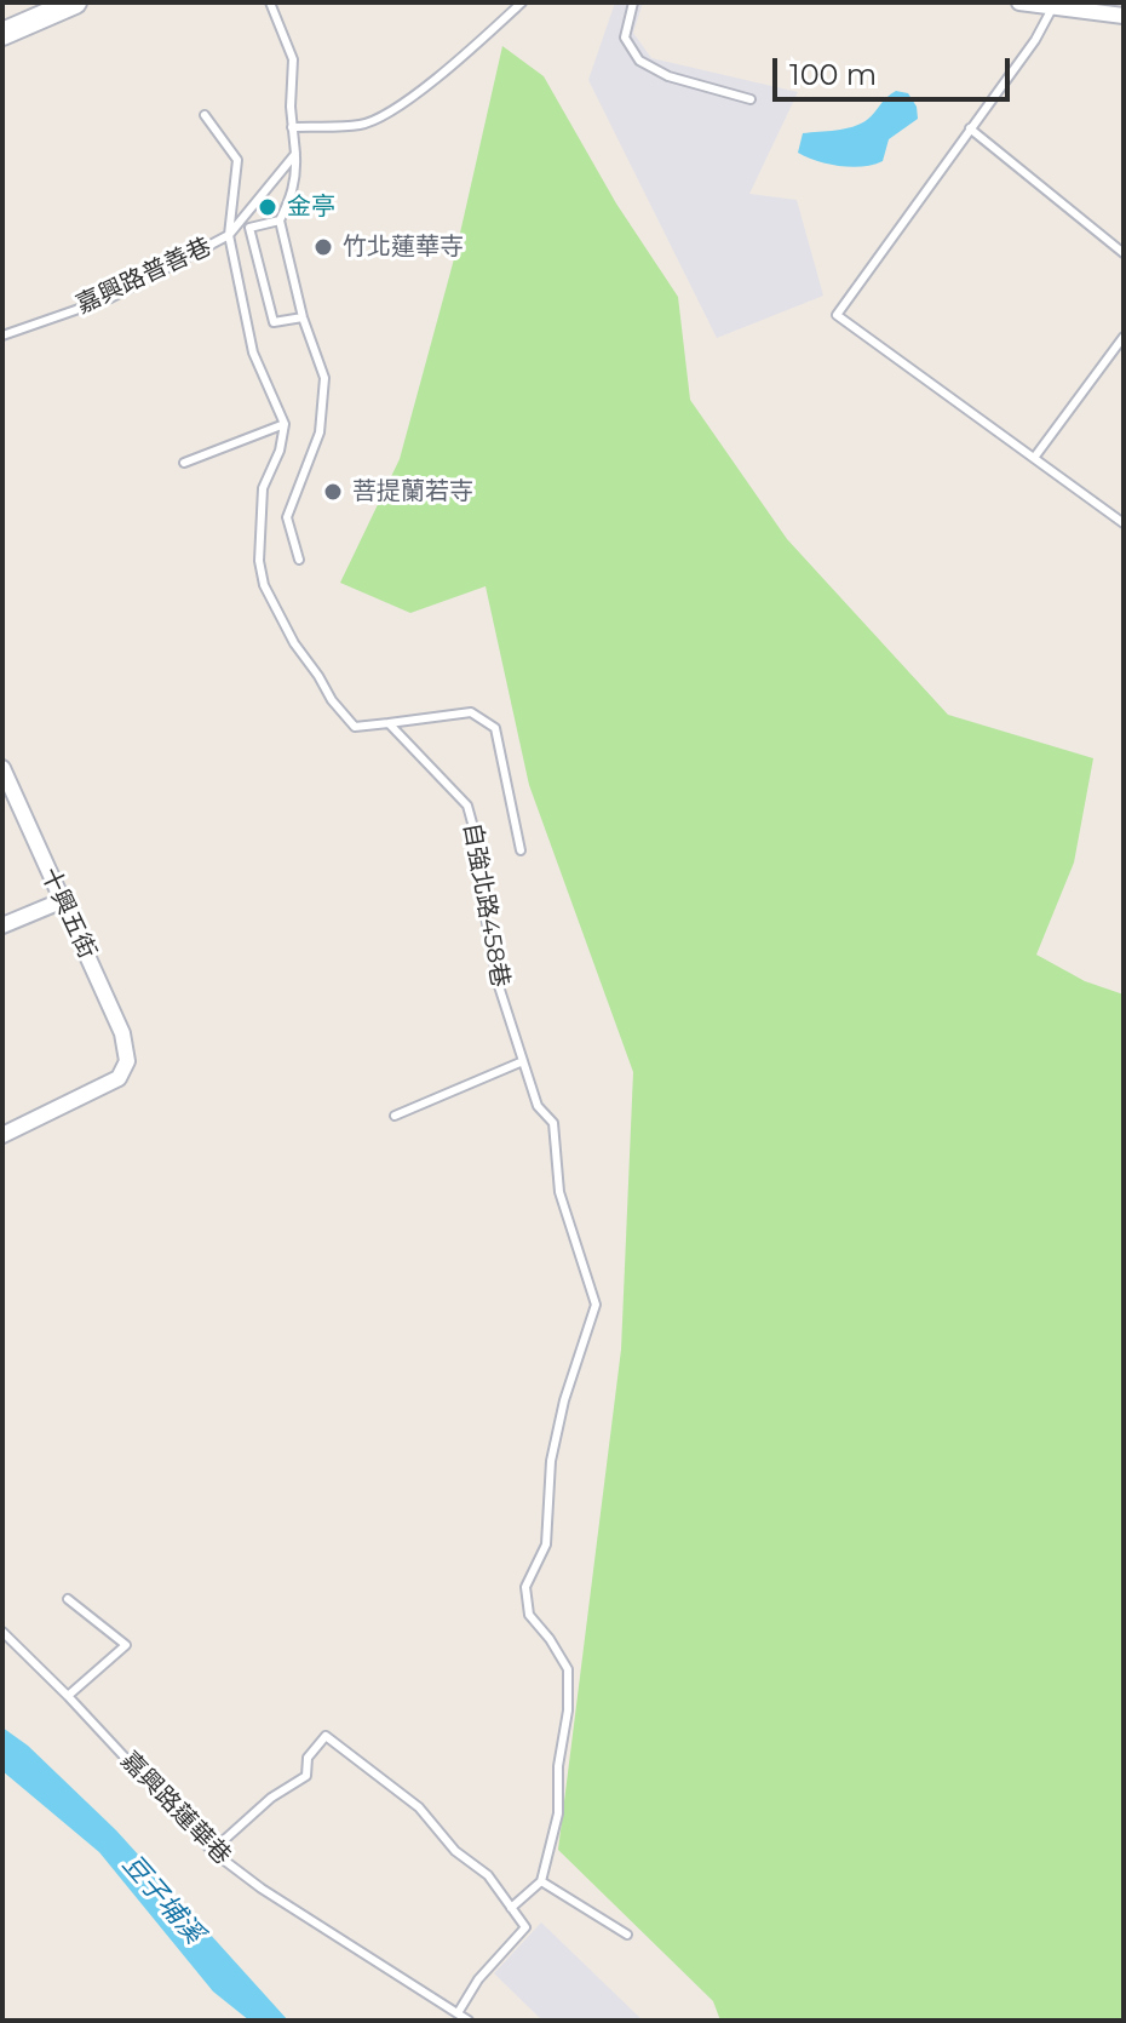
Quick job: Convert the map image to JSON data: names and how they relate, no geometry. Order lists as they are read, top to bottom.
{
  "streets": {
    "street": ["十興五街"],
    "lane": ["嘉興路普善巷", "自強北路458巷", "嘉興路蓮華巷"]
  },
  "water": ["豆子埔溪"],
  "places": ["金亭", "竹北蓮華寺", "菩提蘭若寺"],
  "scale_bar": "100 m"
}
